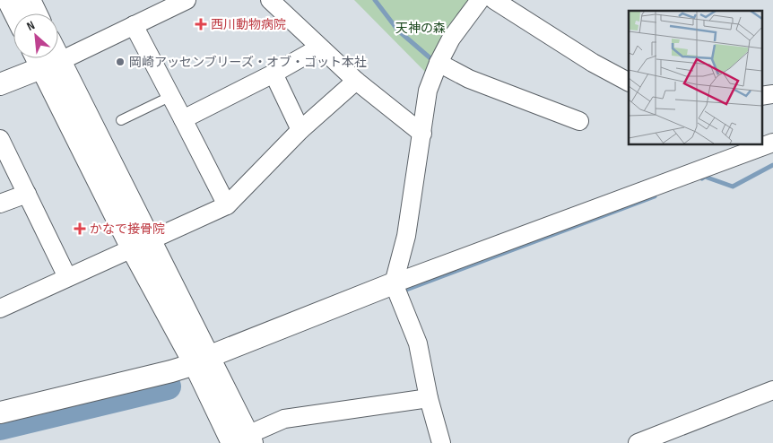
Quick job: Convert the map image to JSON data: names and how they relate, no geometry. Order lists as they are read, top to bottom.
{
  "parks": ["天神の森"],
  "places": {
    "health": ["西川動物病院", "かなで接骨院"],
    "other": ["岡崎アッセンブリーズ・オブ・ゴット本社"]
  },
  "north": "top left"
}
